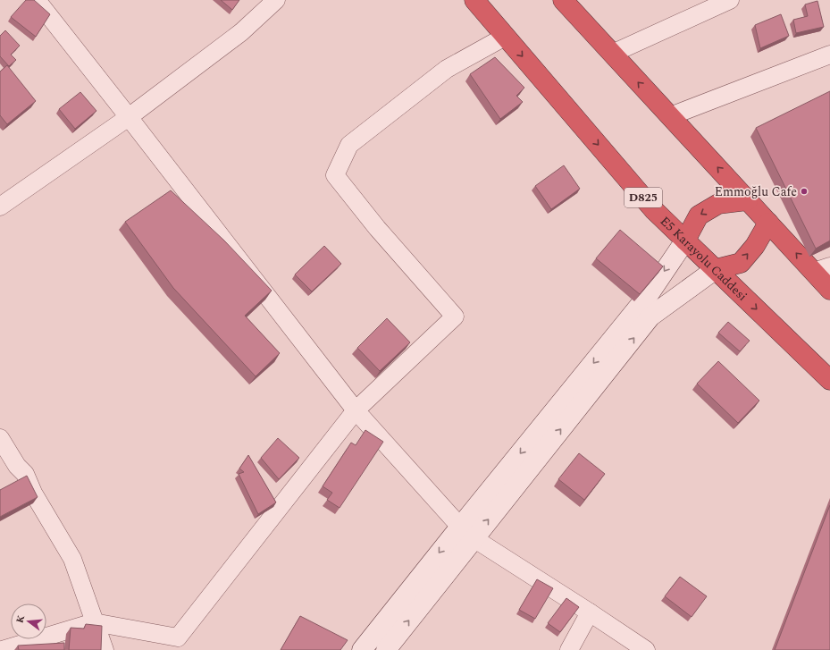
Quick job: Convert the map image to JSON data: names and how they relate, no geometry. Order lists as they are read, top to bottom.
{
  "streets": {
    "highway": ["D825", "E5 Karayolu Caddesi"]
  },
  "places": ["Emmoğlu Cafe"],
  "north": "left"
}
